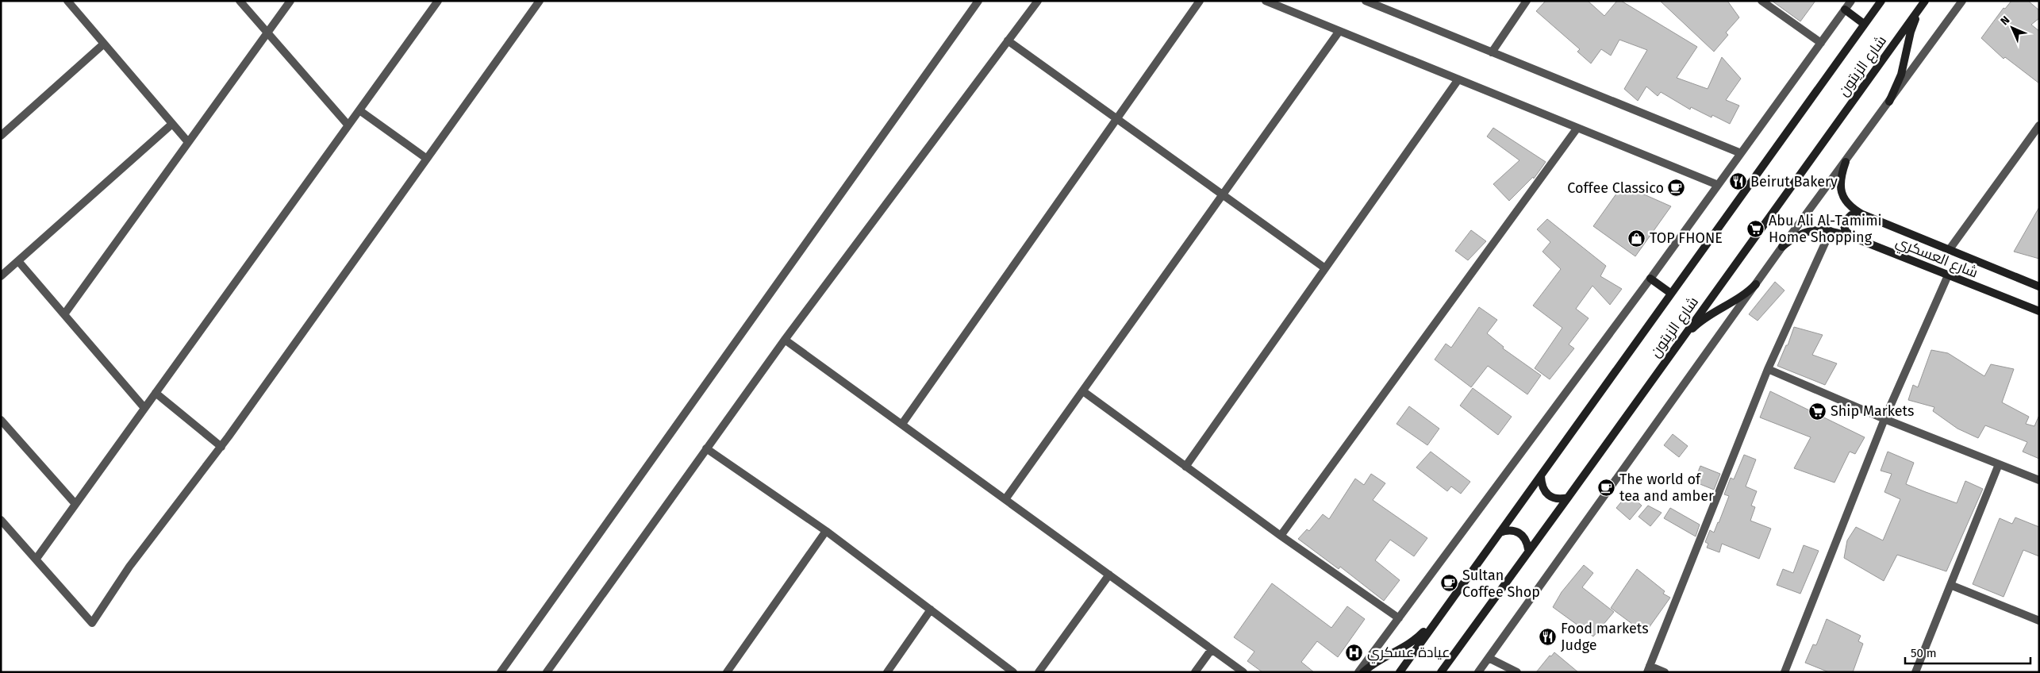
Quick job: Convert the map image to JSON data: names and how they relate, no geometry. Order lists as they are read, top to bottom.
{
  "streets": {
    "main road": ["شارع الزيتون", "شارع العسكري"]
  },
  "places": {
    "restaurant": ["Beirut Bakery", "Food markets Judge"],
    "cafe": ["Coffee Classico", "The world of tea and amber", "Sultan Coffee Shop"],
    "supermarket": ["Abu Ali Al-Tamimi Home Shopping", "Ship Markets"],
    "shop": ["TOP FHONE"],
    "hospital": ["عيادة عسكري"]
  },
  "scale_bar": "50 m",
  "north": "top left"
}
